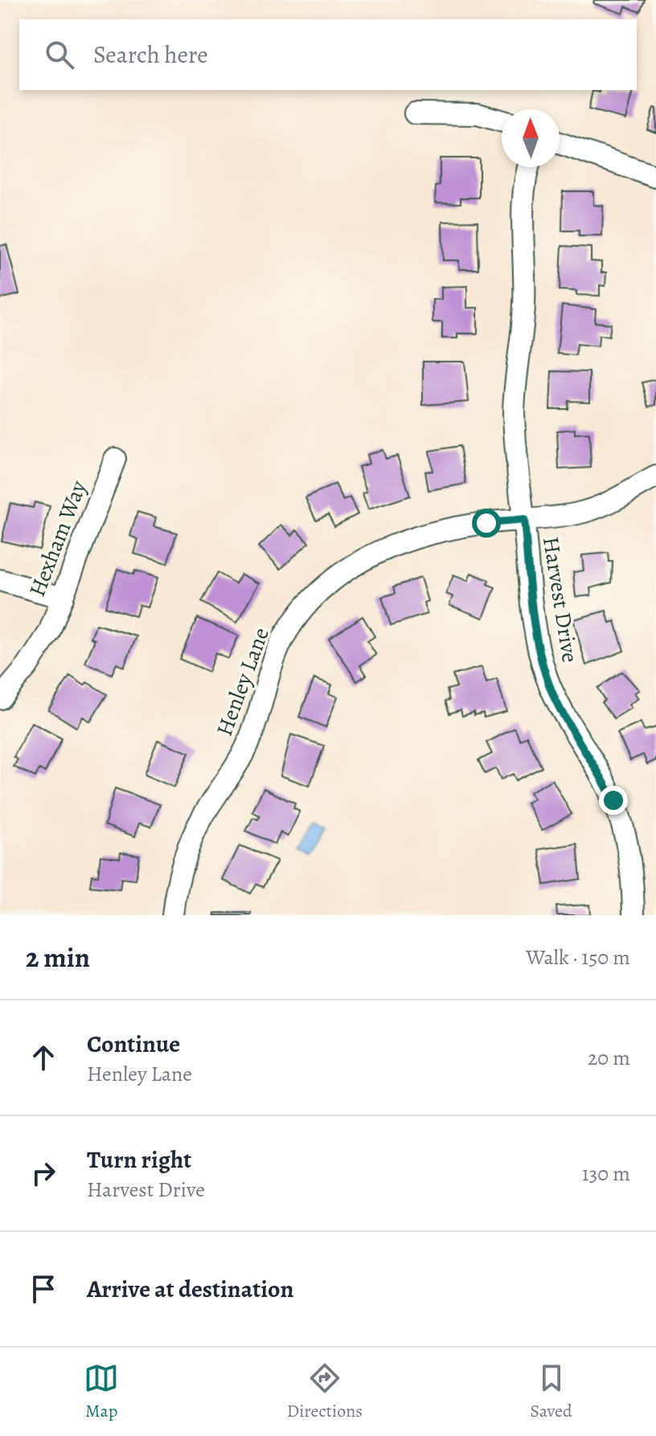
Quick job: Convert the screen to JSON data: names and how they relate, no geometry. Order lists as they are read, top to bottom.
{
  "streets": {
    "street": ["Hexham Way", "Harvest Drive", "Henley Lane"]
  },
  "crossings": [
    ["Harvest Drive", "Henley Lane"]
  ],
  "north": "top",
  "page": {
    "search": "Search here",
    "heading": ["2 min", "Walk · 150 m"],
    "list": [
      ["Continue", "Henley Lane", "20 m"],
      ["Turn right", "Harvest Drive", "130 m"],
      "Arrive at destination"
    ],
    "nav": ["Map", "Directions", "Saved"]
  }
}
